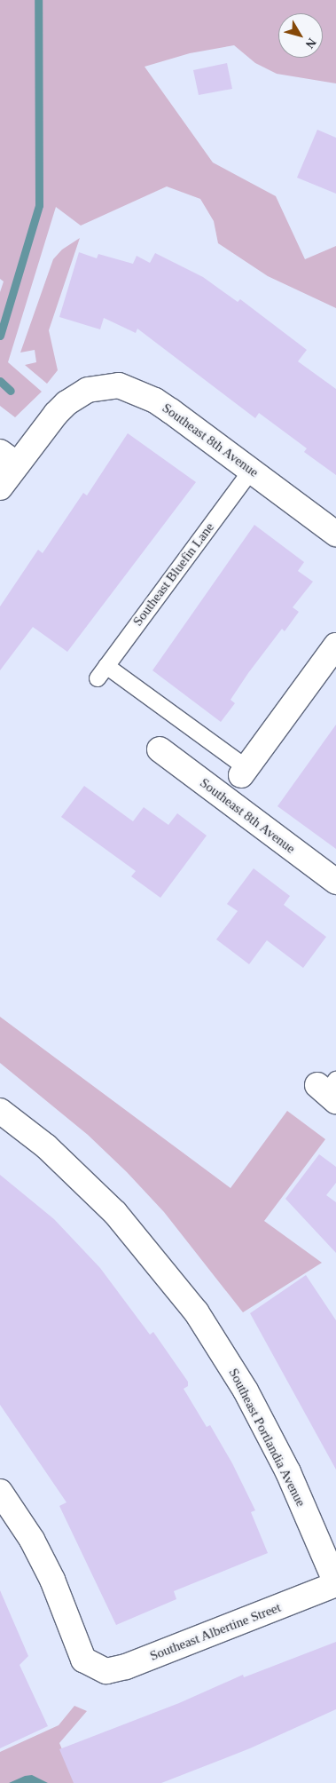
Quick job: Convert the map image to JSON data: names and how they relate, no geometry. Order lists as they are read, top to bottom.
{
  "streets": {
    "street": ["Southeast 8th Avenue", "Southeast Portlandia Avenue", "Southeast Albertine Street"],
    "lane": ["Southeast Bluefin Lane"]
  },
  "crossings": [
    ["Southeast 8th Avenue", "Southeast Bluefin Lane"],
    ["Southeast Portlandia Avenue", "Southeast Albertine Street"]
  ],
  "north": "bottom right"
}
